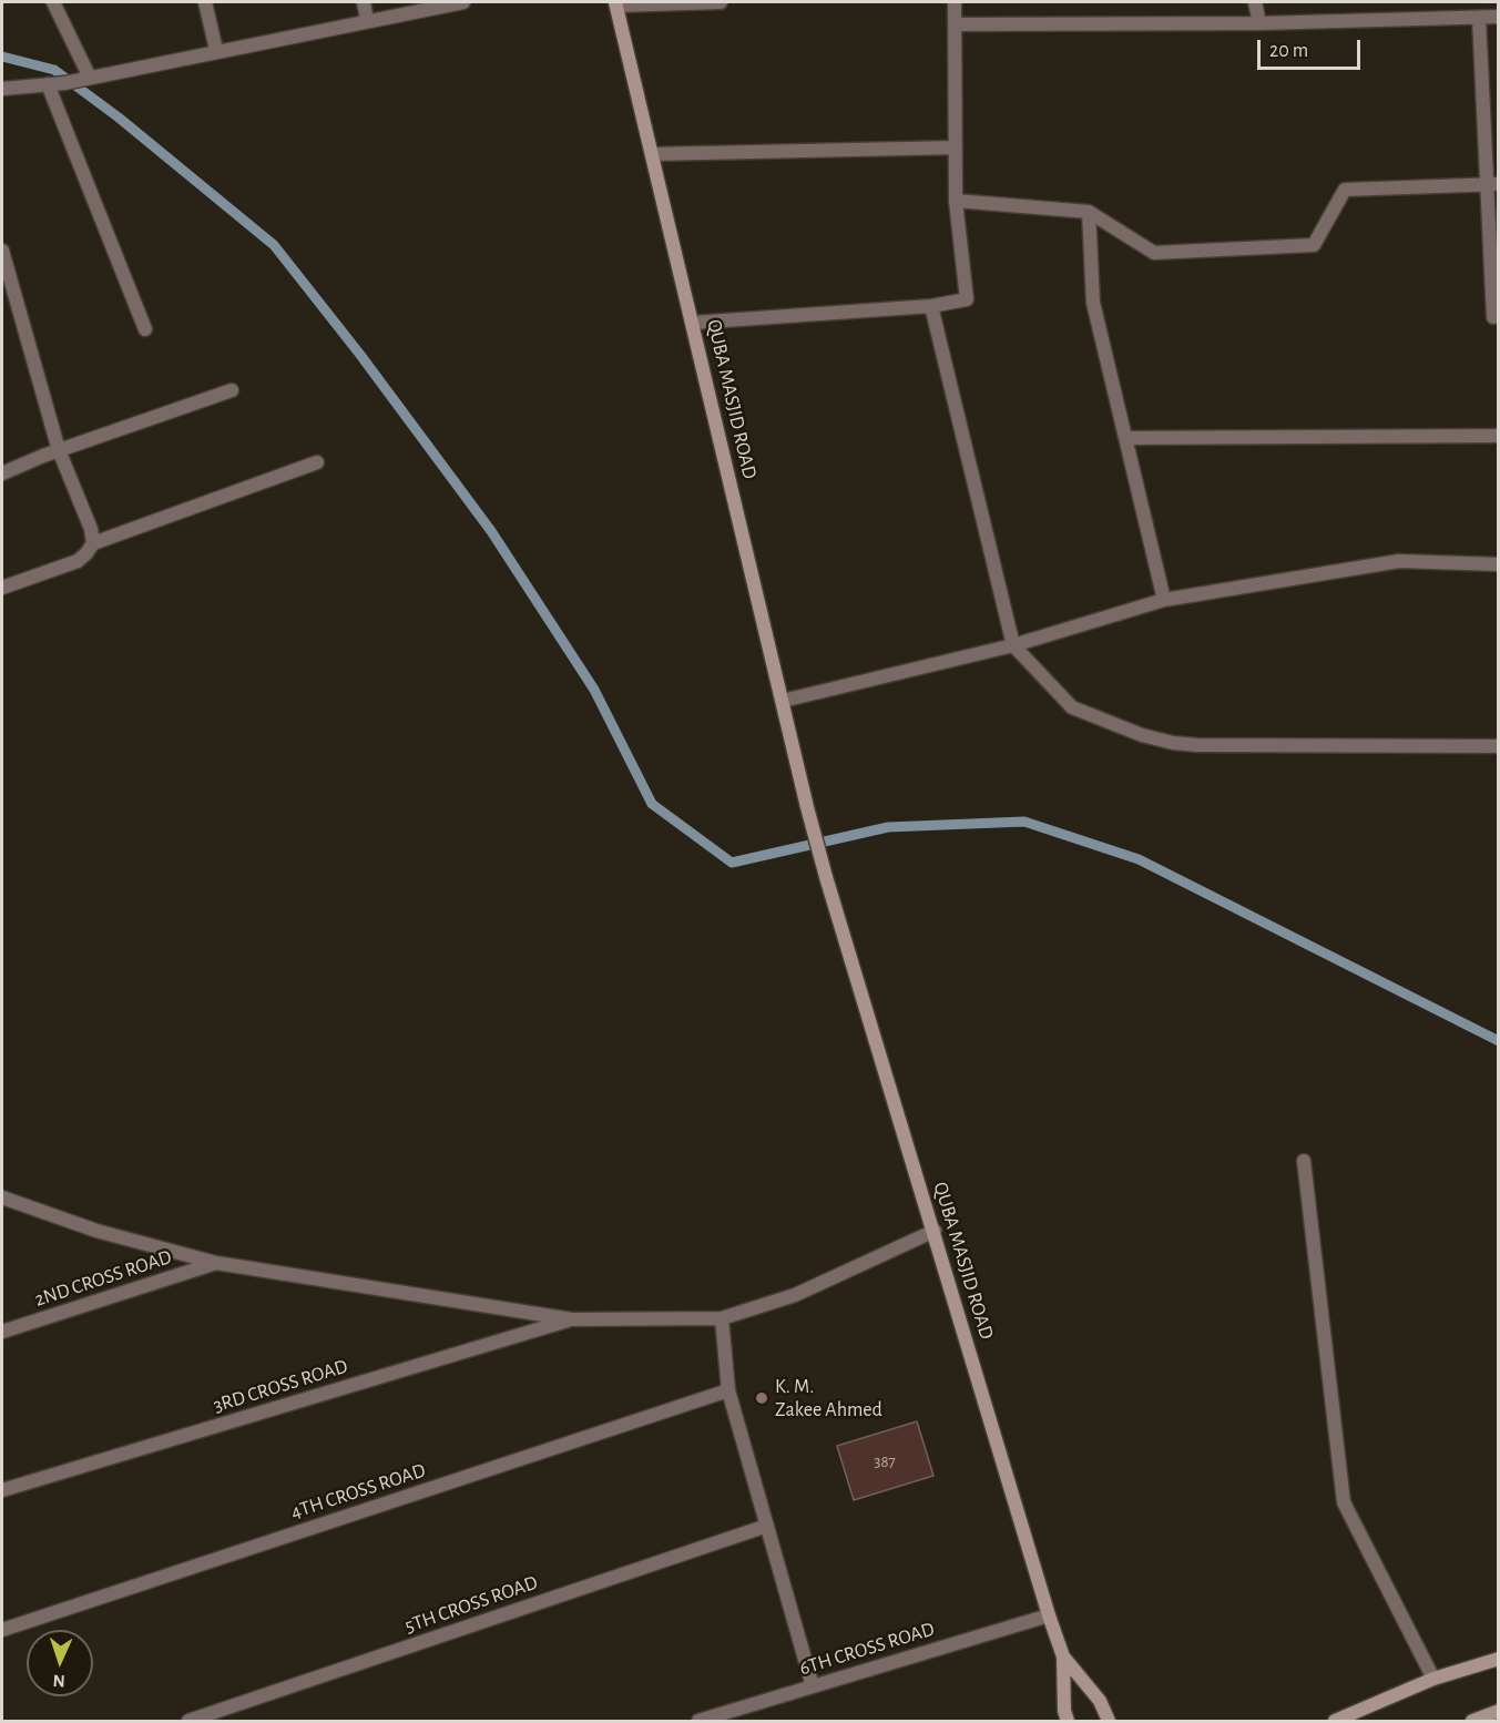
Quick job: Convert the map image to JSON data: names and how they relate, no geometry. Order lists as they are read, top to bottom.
{
  "streets": {
    "street": [
      "QUBA MASJID ROAD",
      "2ND CROSS ROAD",
      "3RD CROSS ROAD",
      "4TH CROSS ROAD",
      "5TH CROSS ROAD",
      "6TH CROSS ROAD"
    ]
  },
  "crossings": [
    ["QUBA MASJID ROAD", "6TH CROSS ROAD"]
  ],
  "places": ["K. M. Zakee Ahmed"],
  "house_numbers": ["387"],
  "scale_bar": "20 m",
  "north": "bottom"
}
